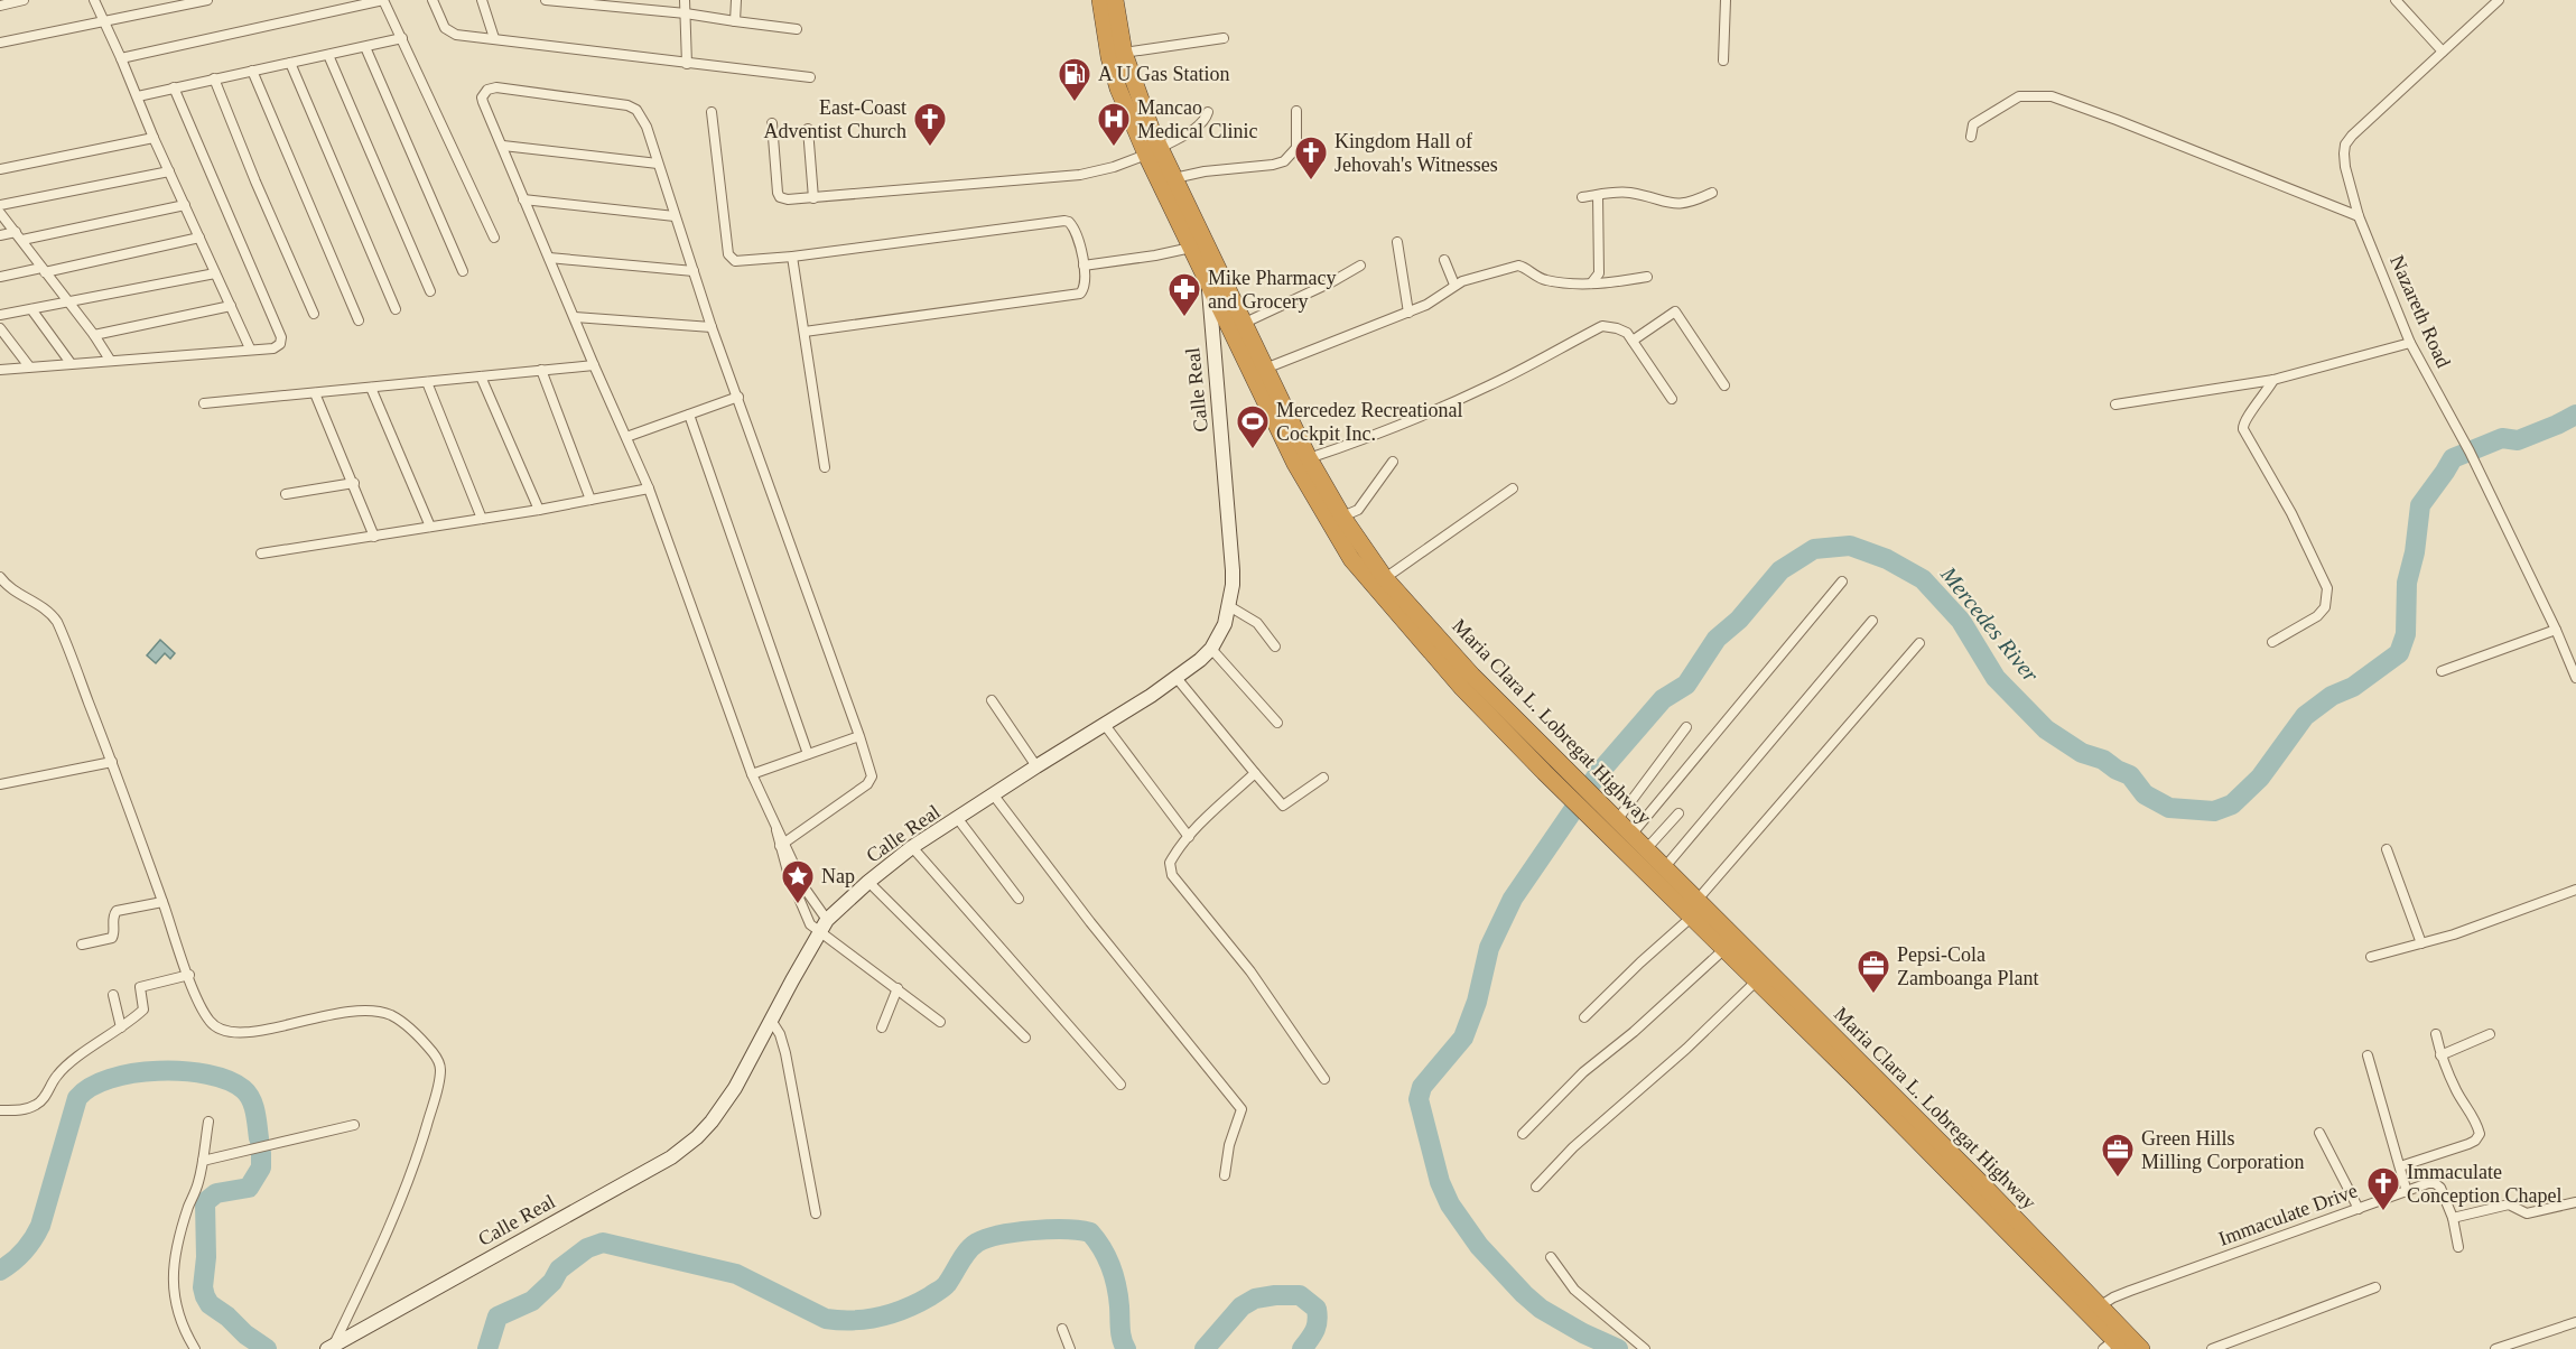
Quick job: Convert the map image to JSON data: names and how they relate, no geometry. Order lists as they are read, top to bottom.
{
  "streets": {
    "highway": ["Maria Clara L. Lobregat Highway"],
    "street": ["Nazareth Road", "Calle Real", "Immaculate Drive"]
  },
  "crossings": [
    ["Calle Real", "Maria Clara L. Lobregat Highway"],
    ["Maria Clara L. Lobregat Highway", "Immaculate Drive"]
  ],
  "water": ["Mercedes River"],
  "places": {
    "fuel station": ["A U Gas Station"],
    "church": ["East-Coast Adventist Church", "Kingdom Hall of Jehovah's Witnesses", "Immaculate Conception Chapel"],
    "hospital": ["Mancao Medical Clinic"],
    "pharmacy": ["Mike Pharmacy and Grocery"],
    "sports": ["Mercedez Recreational Cockpit Inc."],
    "place": ["Nap"],
    "office": ["Pepsi-Cola Zamboanga Plant", "Green Hills Milling Corporation"]
  }
}
